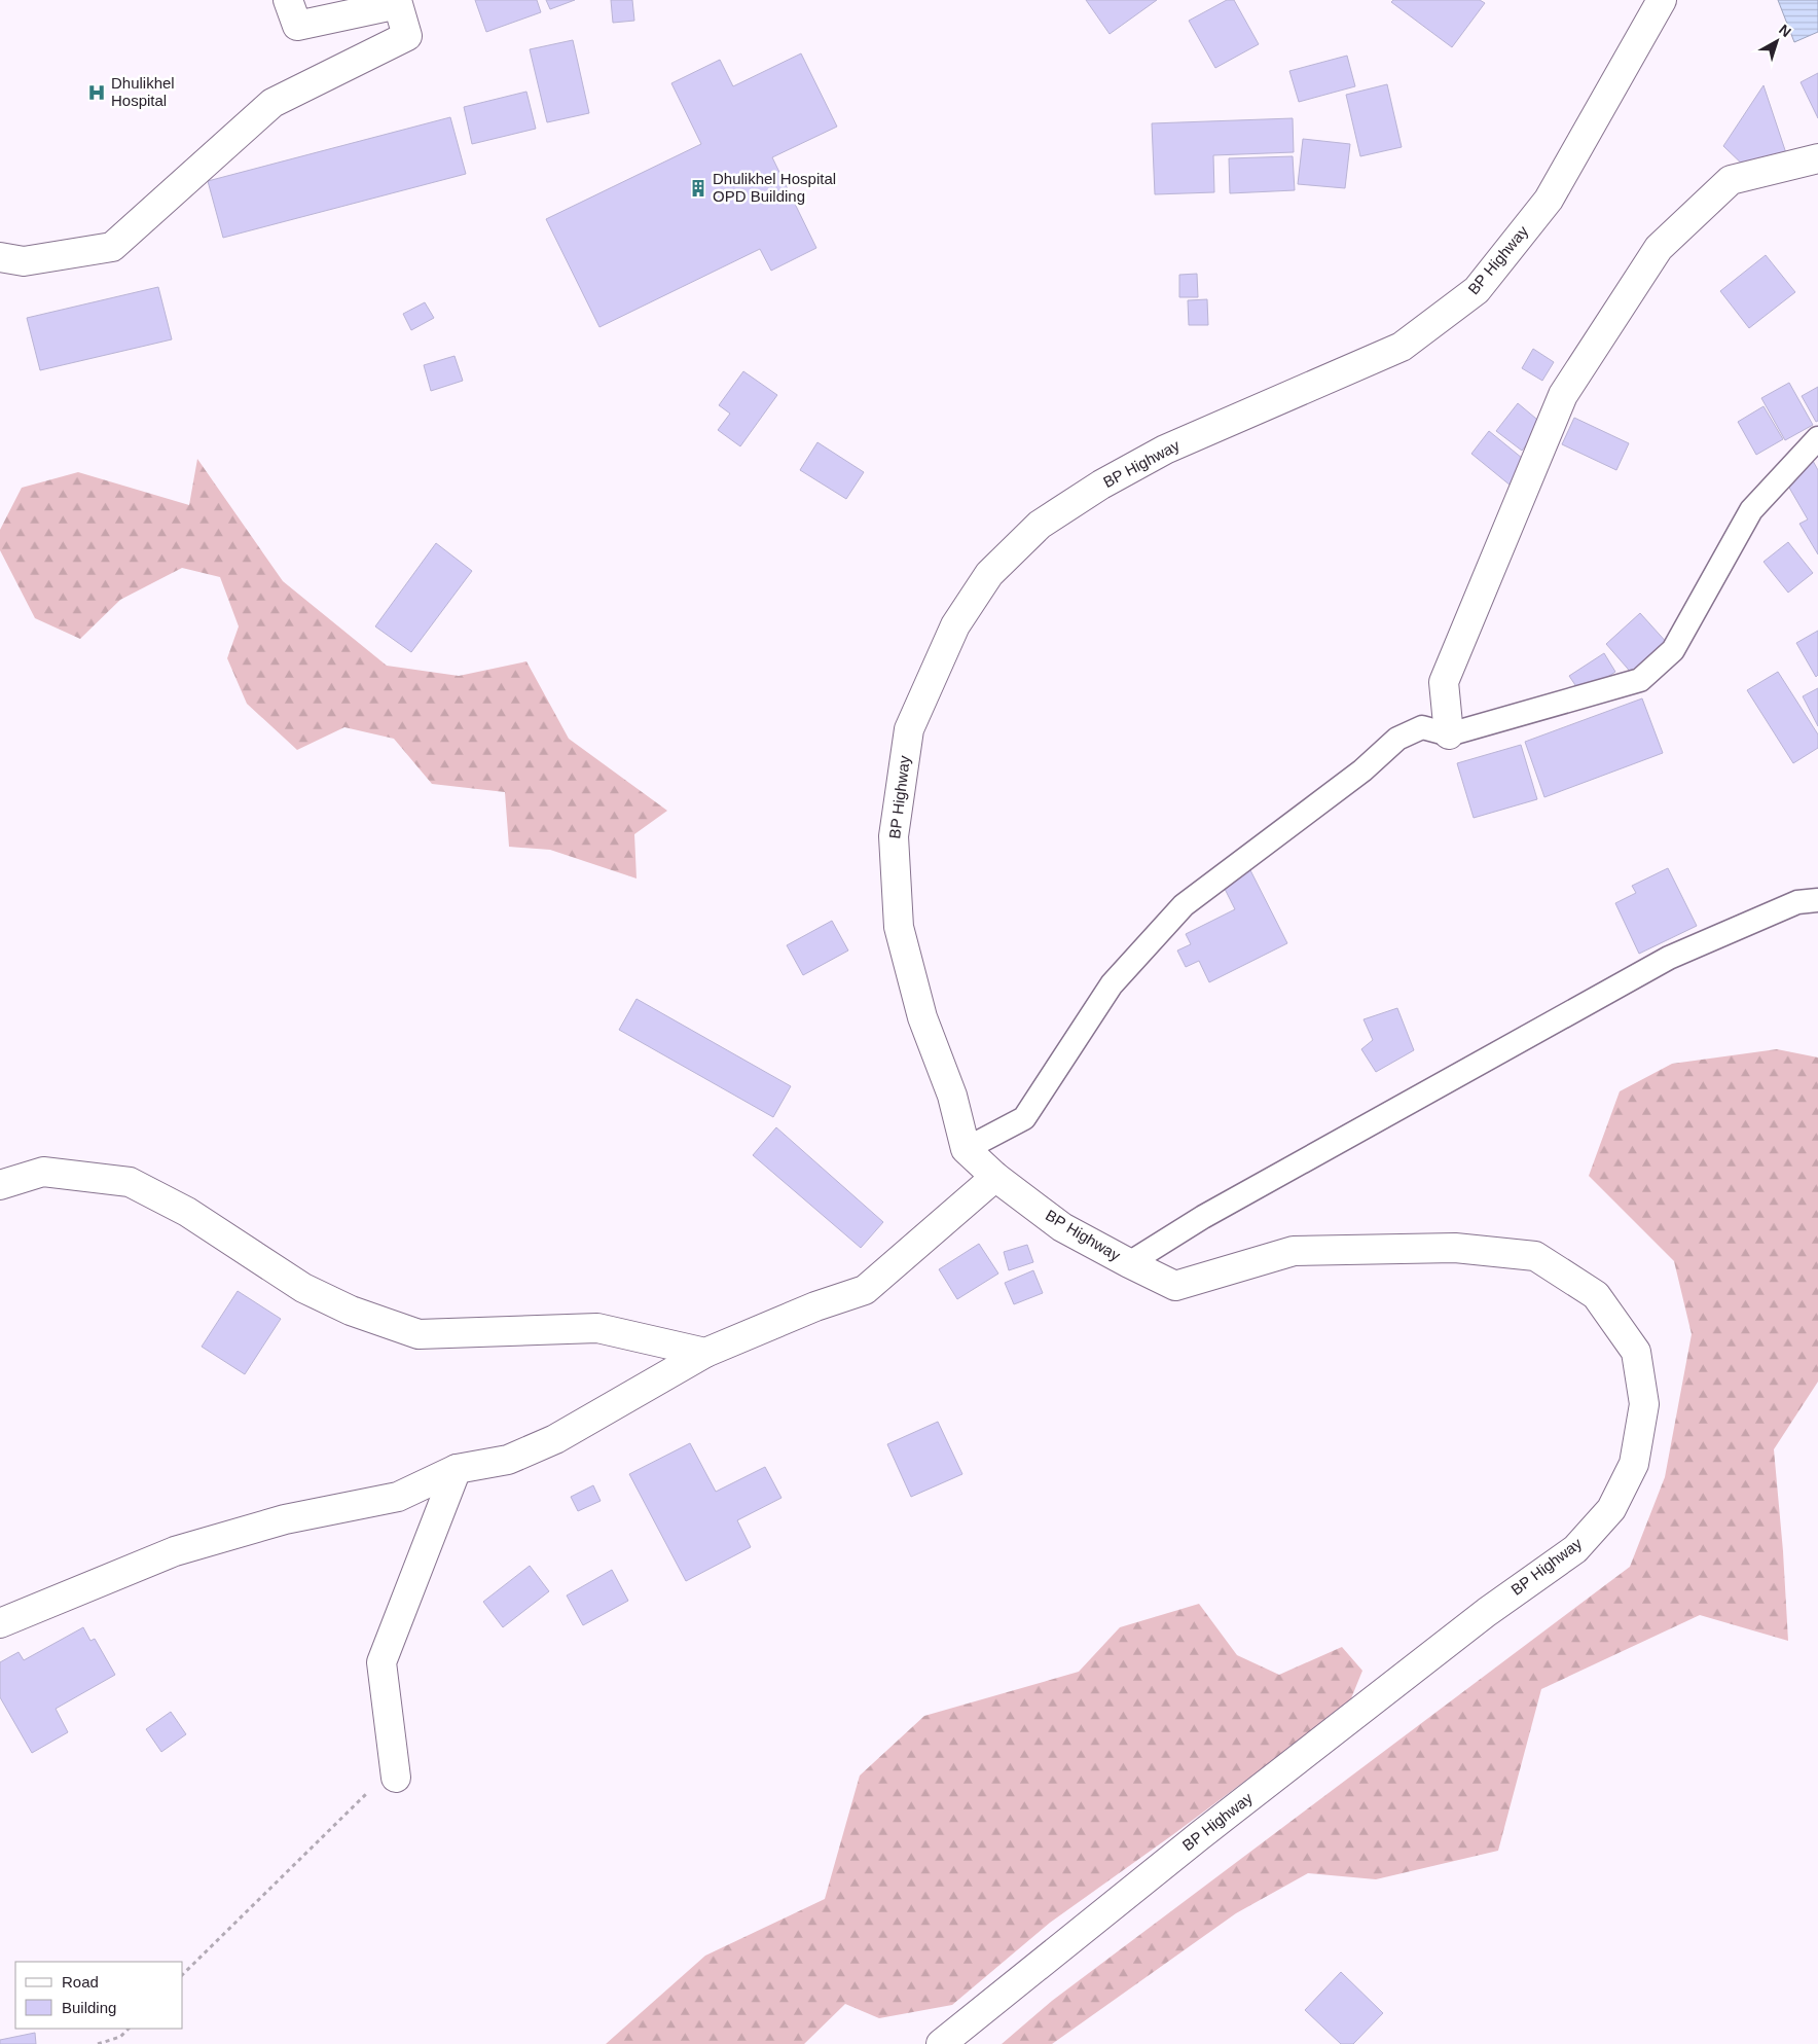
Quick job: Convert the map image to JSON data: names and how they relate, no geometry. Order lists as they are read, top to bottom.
{
  "streets": {
    "main road": ["BP Highway"]
  },
  "places": {
    "hospital": ["Dhulikhel Hospital"],
    "building": ["Dhulikhel Hospital OPD Building"]
  },
  "legend": ["Road", "Building"],
  "north": "top right"
}
